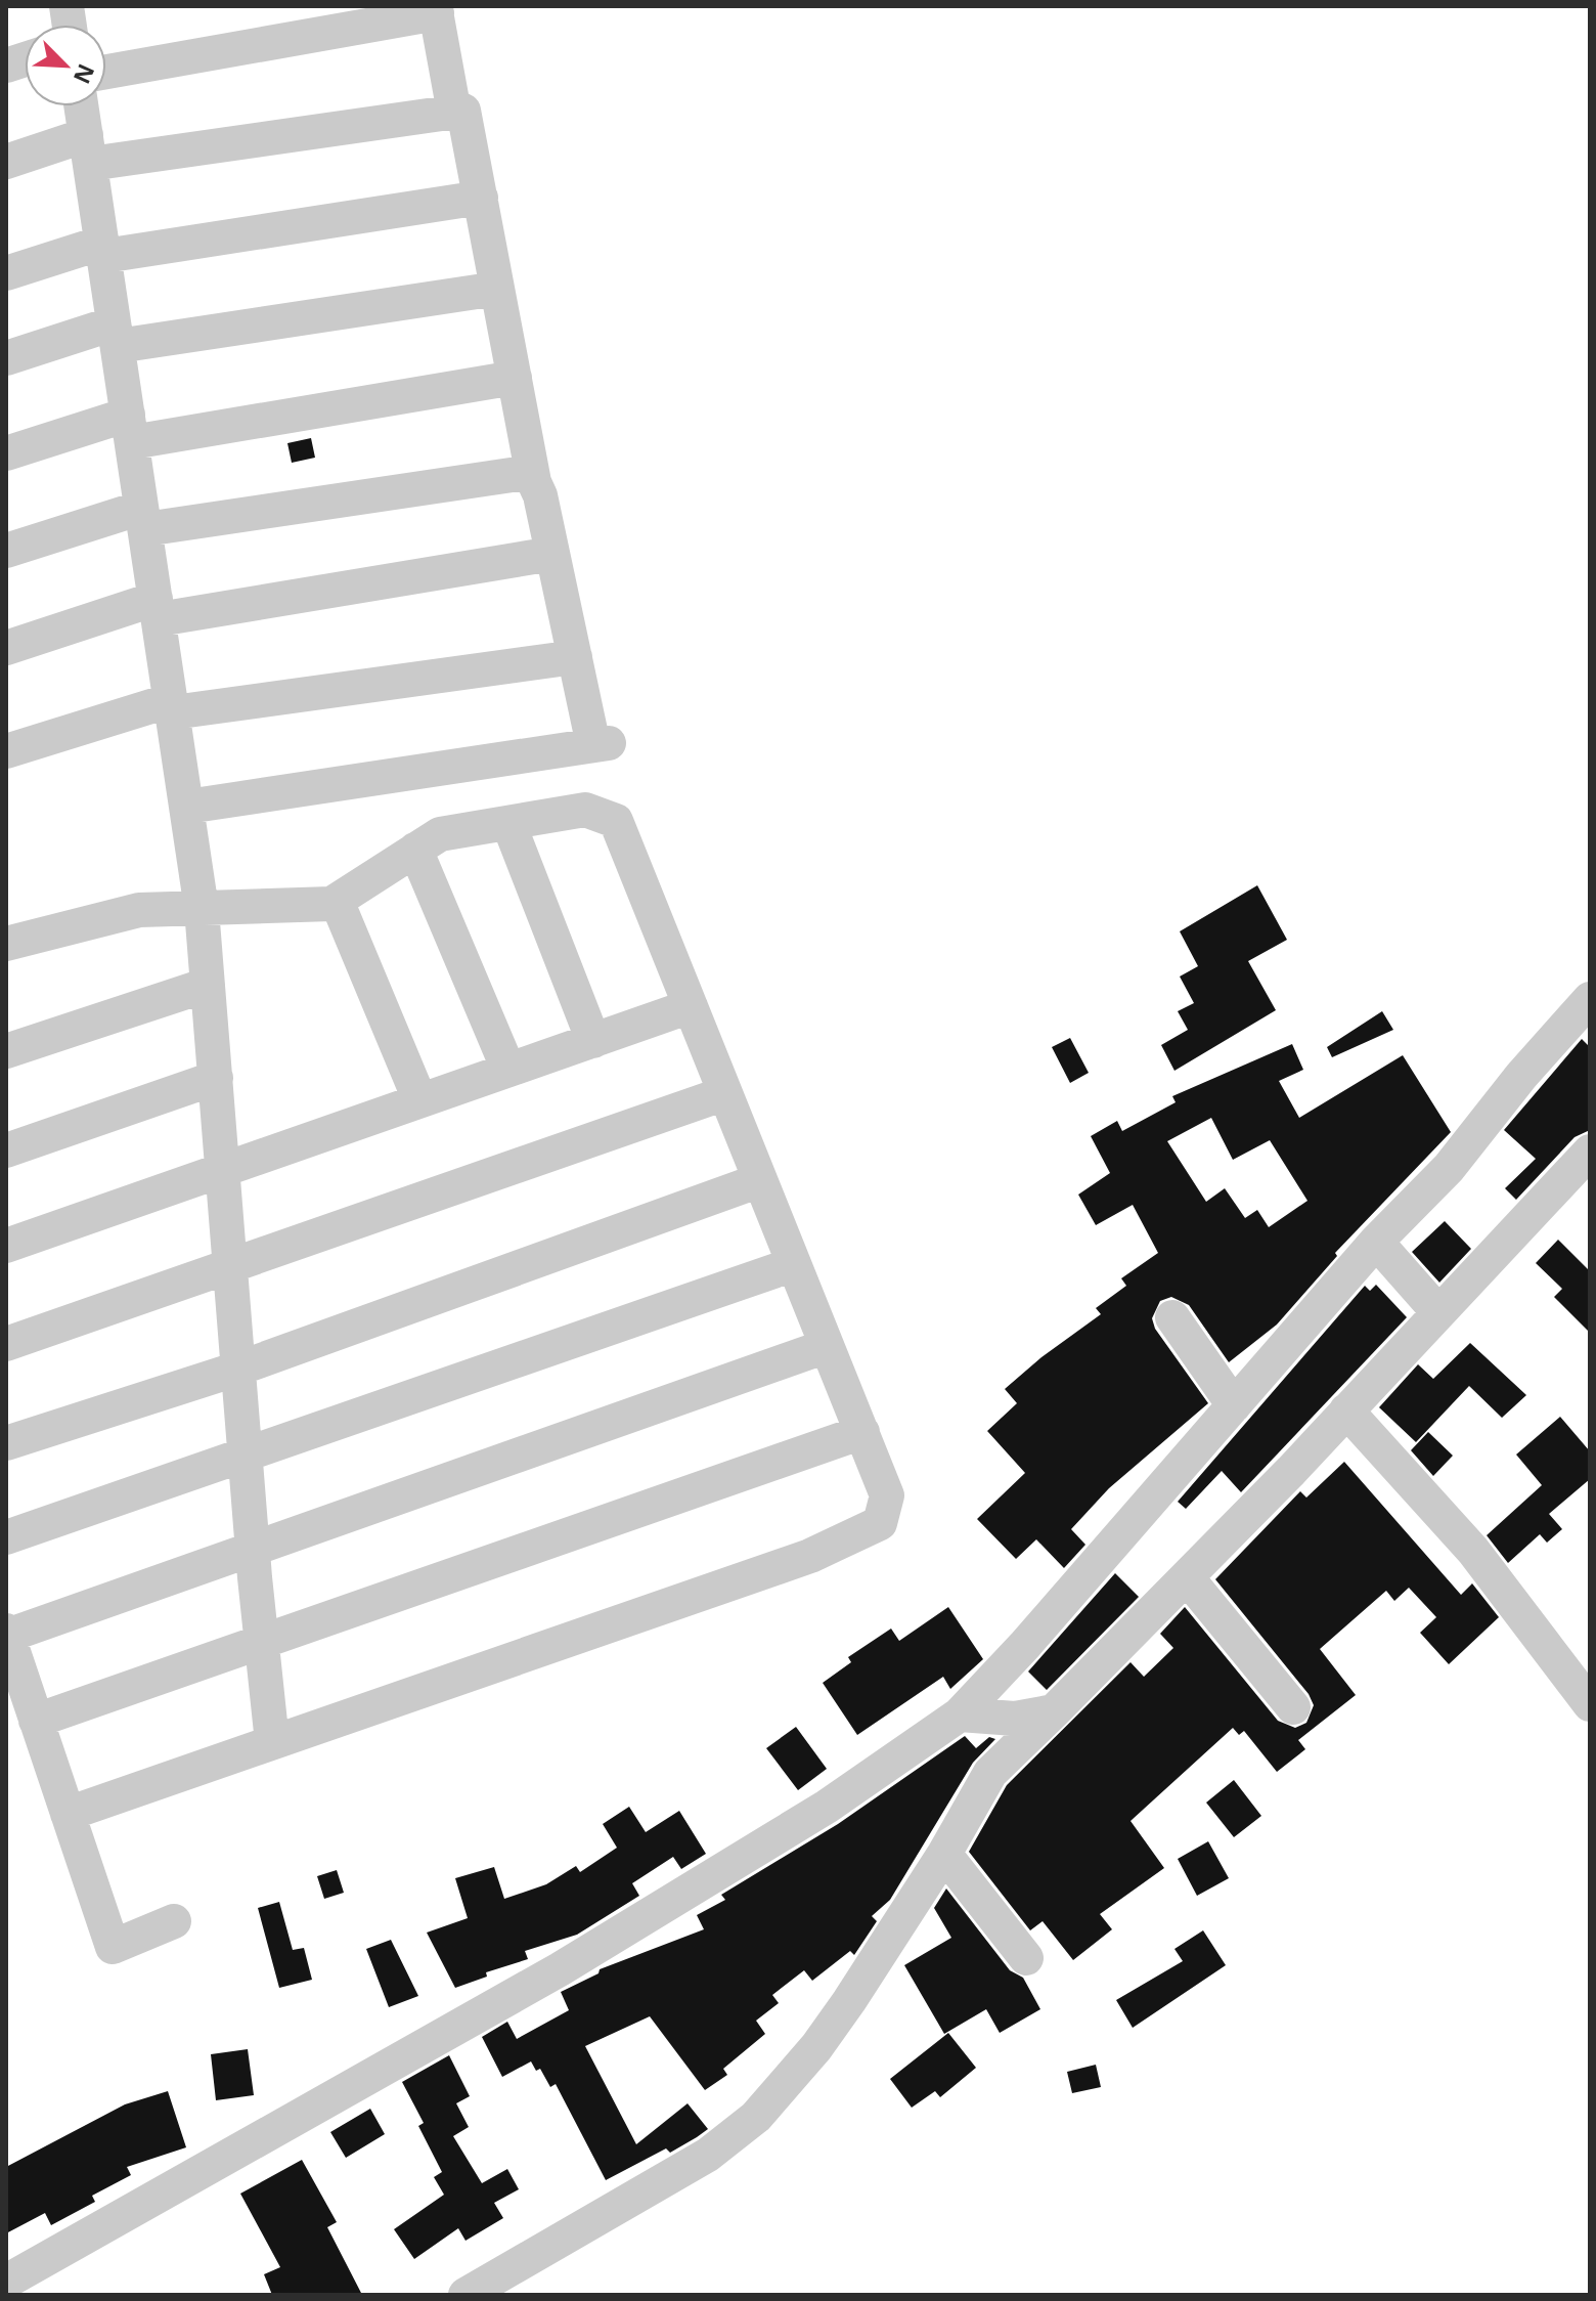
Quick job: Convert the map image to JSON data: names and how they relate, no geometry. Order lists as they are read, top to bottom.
{
  "north": "bottom right"
}
